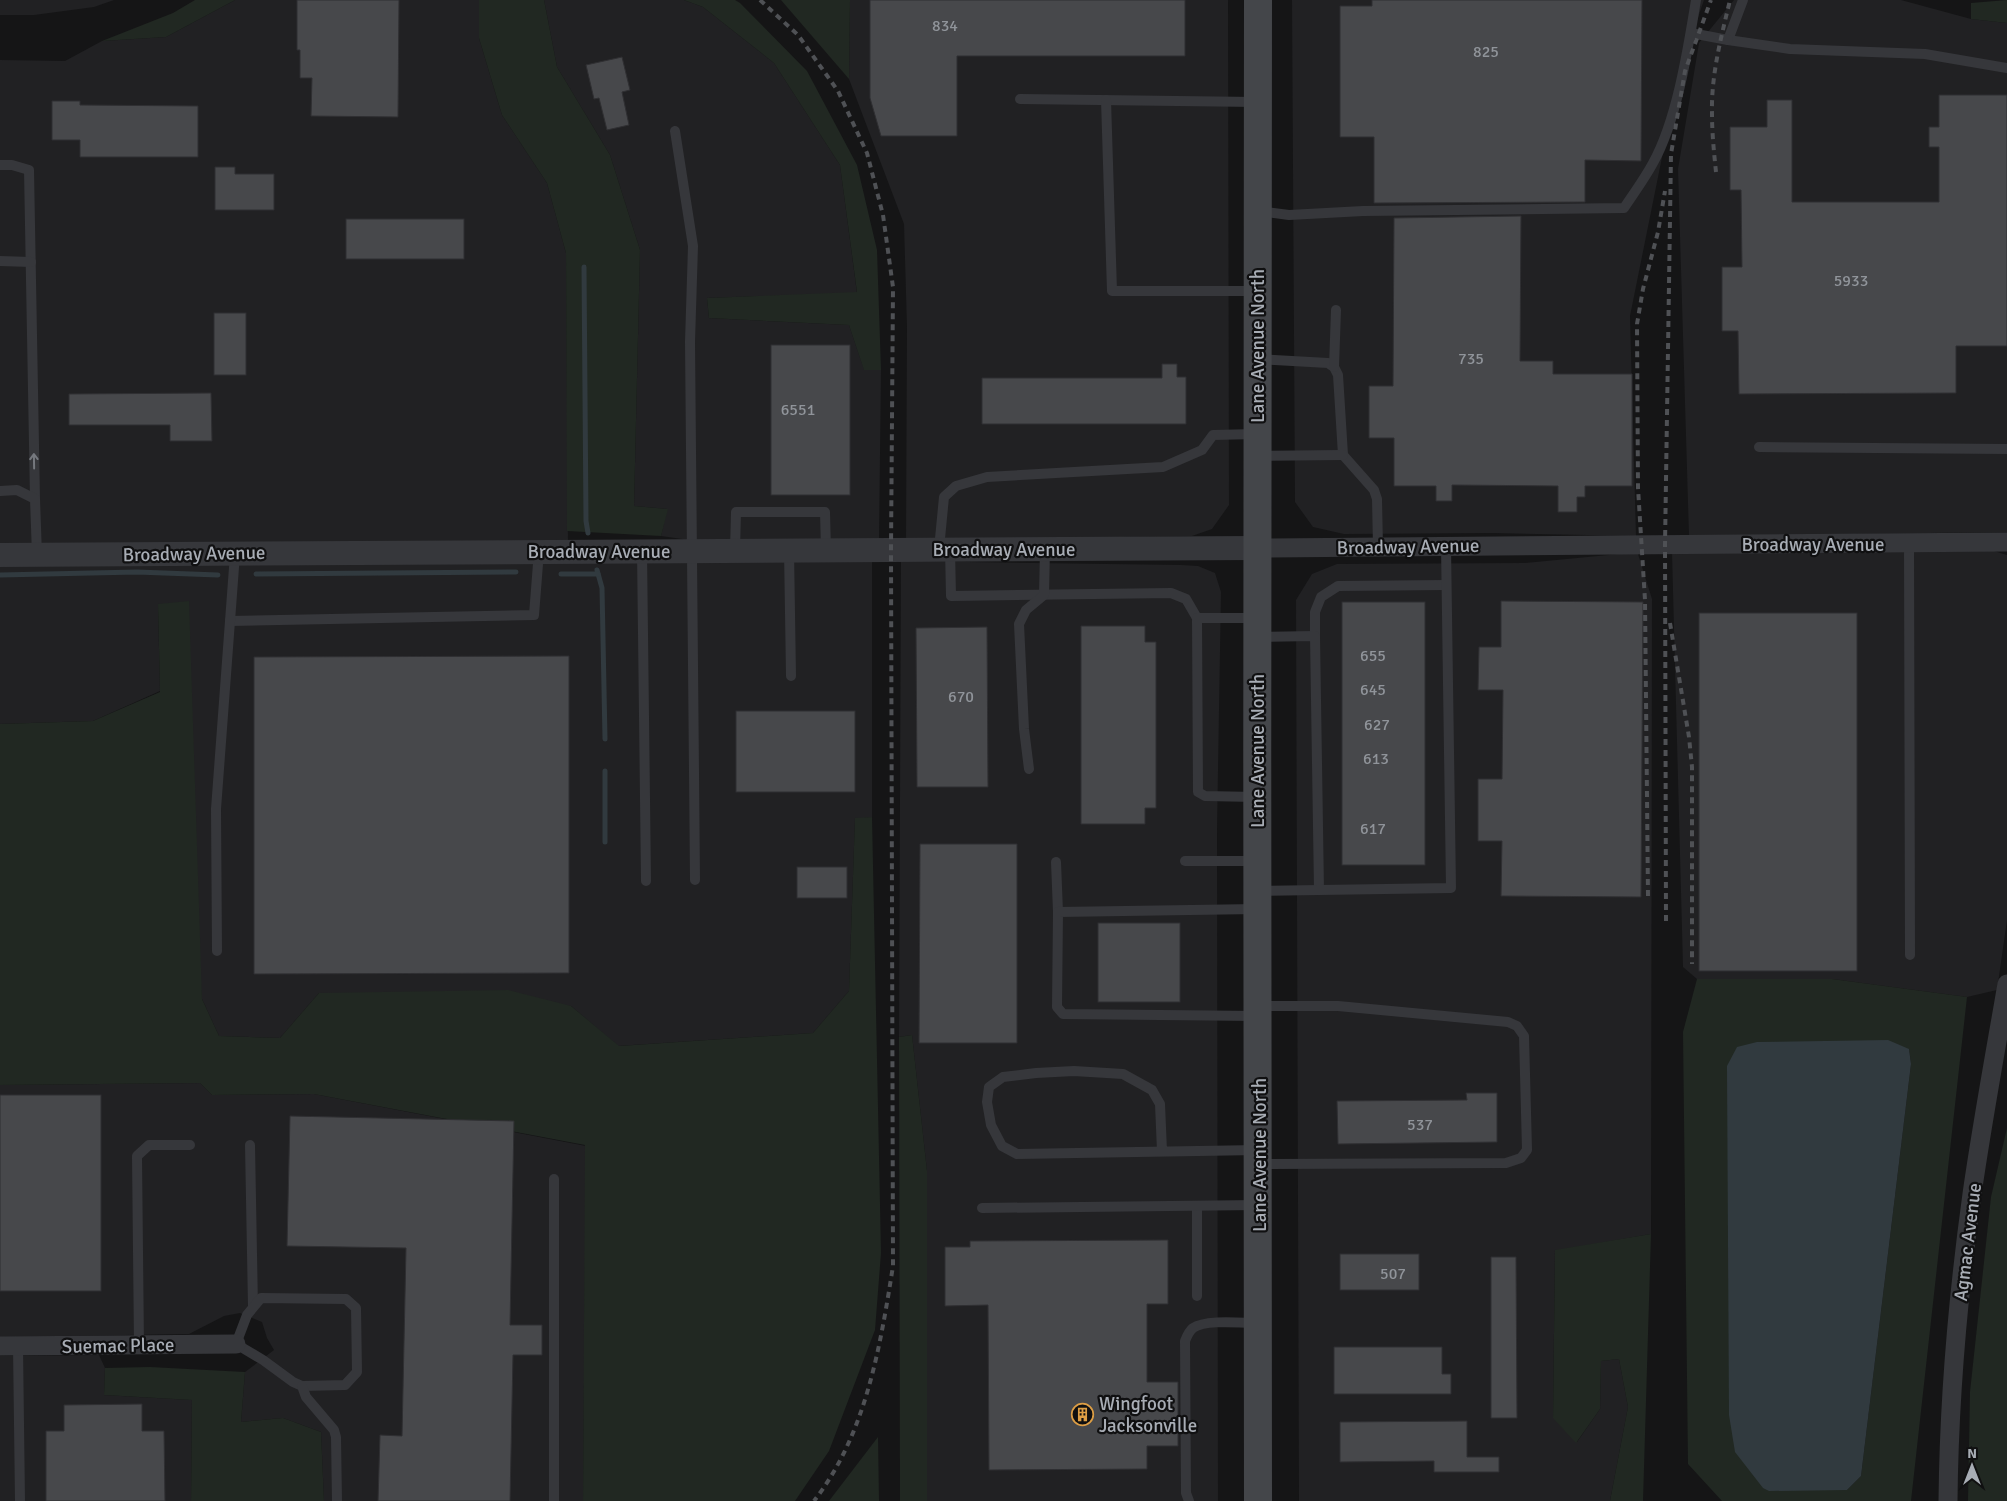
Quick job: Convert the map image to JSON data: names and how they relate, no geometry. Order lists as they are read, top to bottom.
{
  "streets": {
    "main road": ["Lane Avenue North"],
    "street": ["Broadway Avenue", "Agmac Avenue", "Suemac Place"]
  },
  "crossings": [
    ["Lane Avenue North", "Broadway Avenue"]
  ],
  "places": {
    "building": ["Wingfoot Jacksonville"]
  },
  "house_numbers": [
    "834",
    "825",
    "5933",
    "735",
    "6551",
    "655",
    "645",
    "670",
    "627",
    "613",
    "617",
    "537",
    "507"
  ],
  "north": "top"
}
